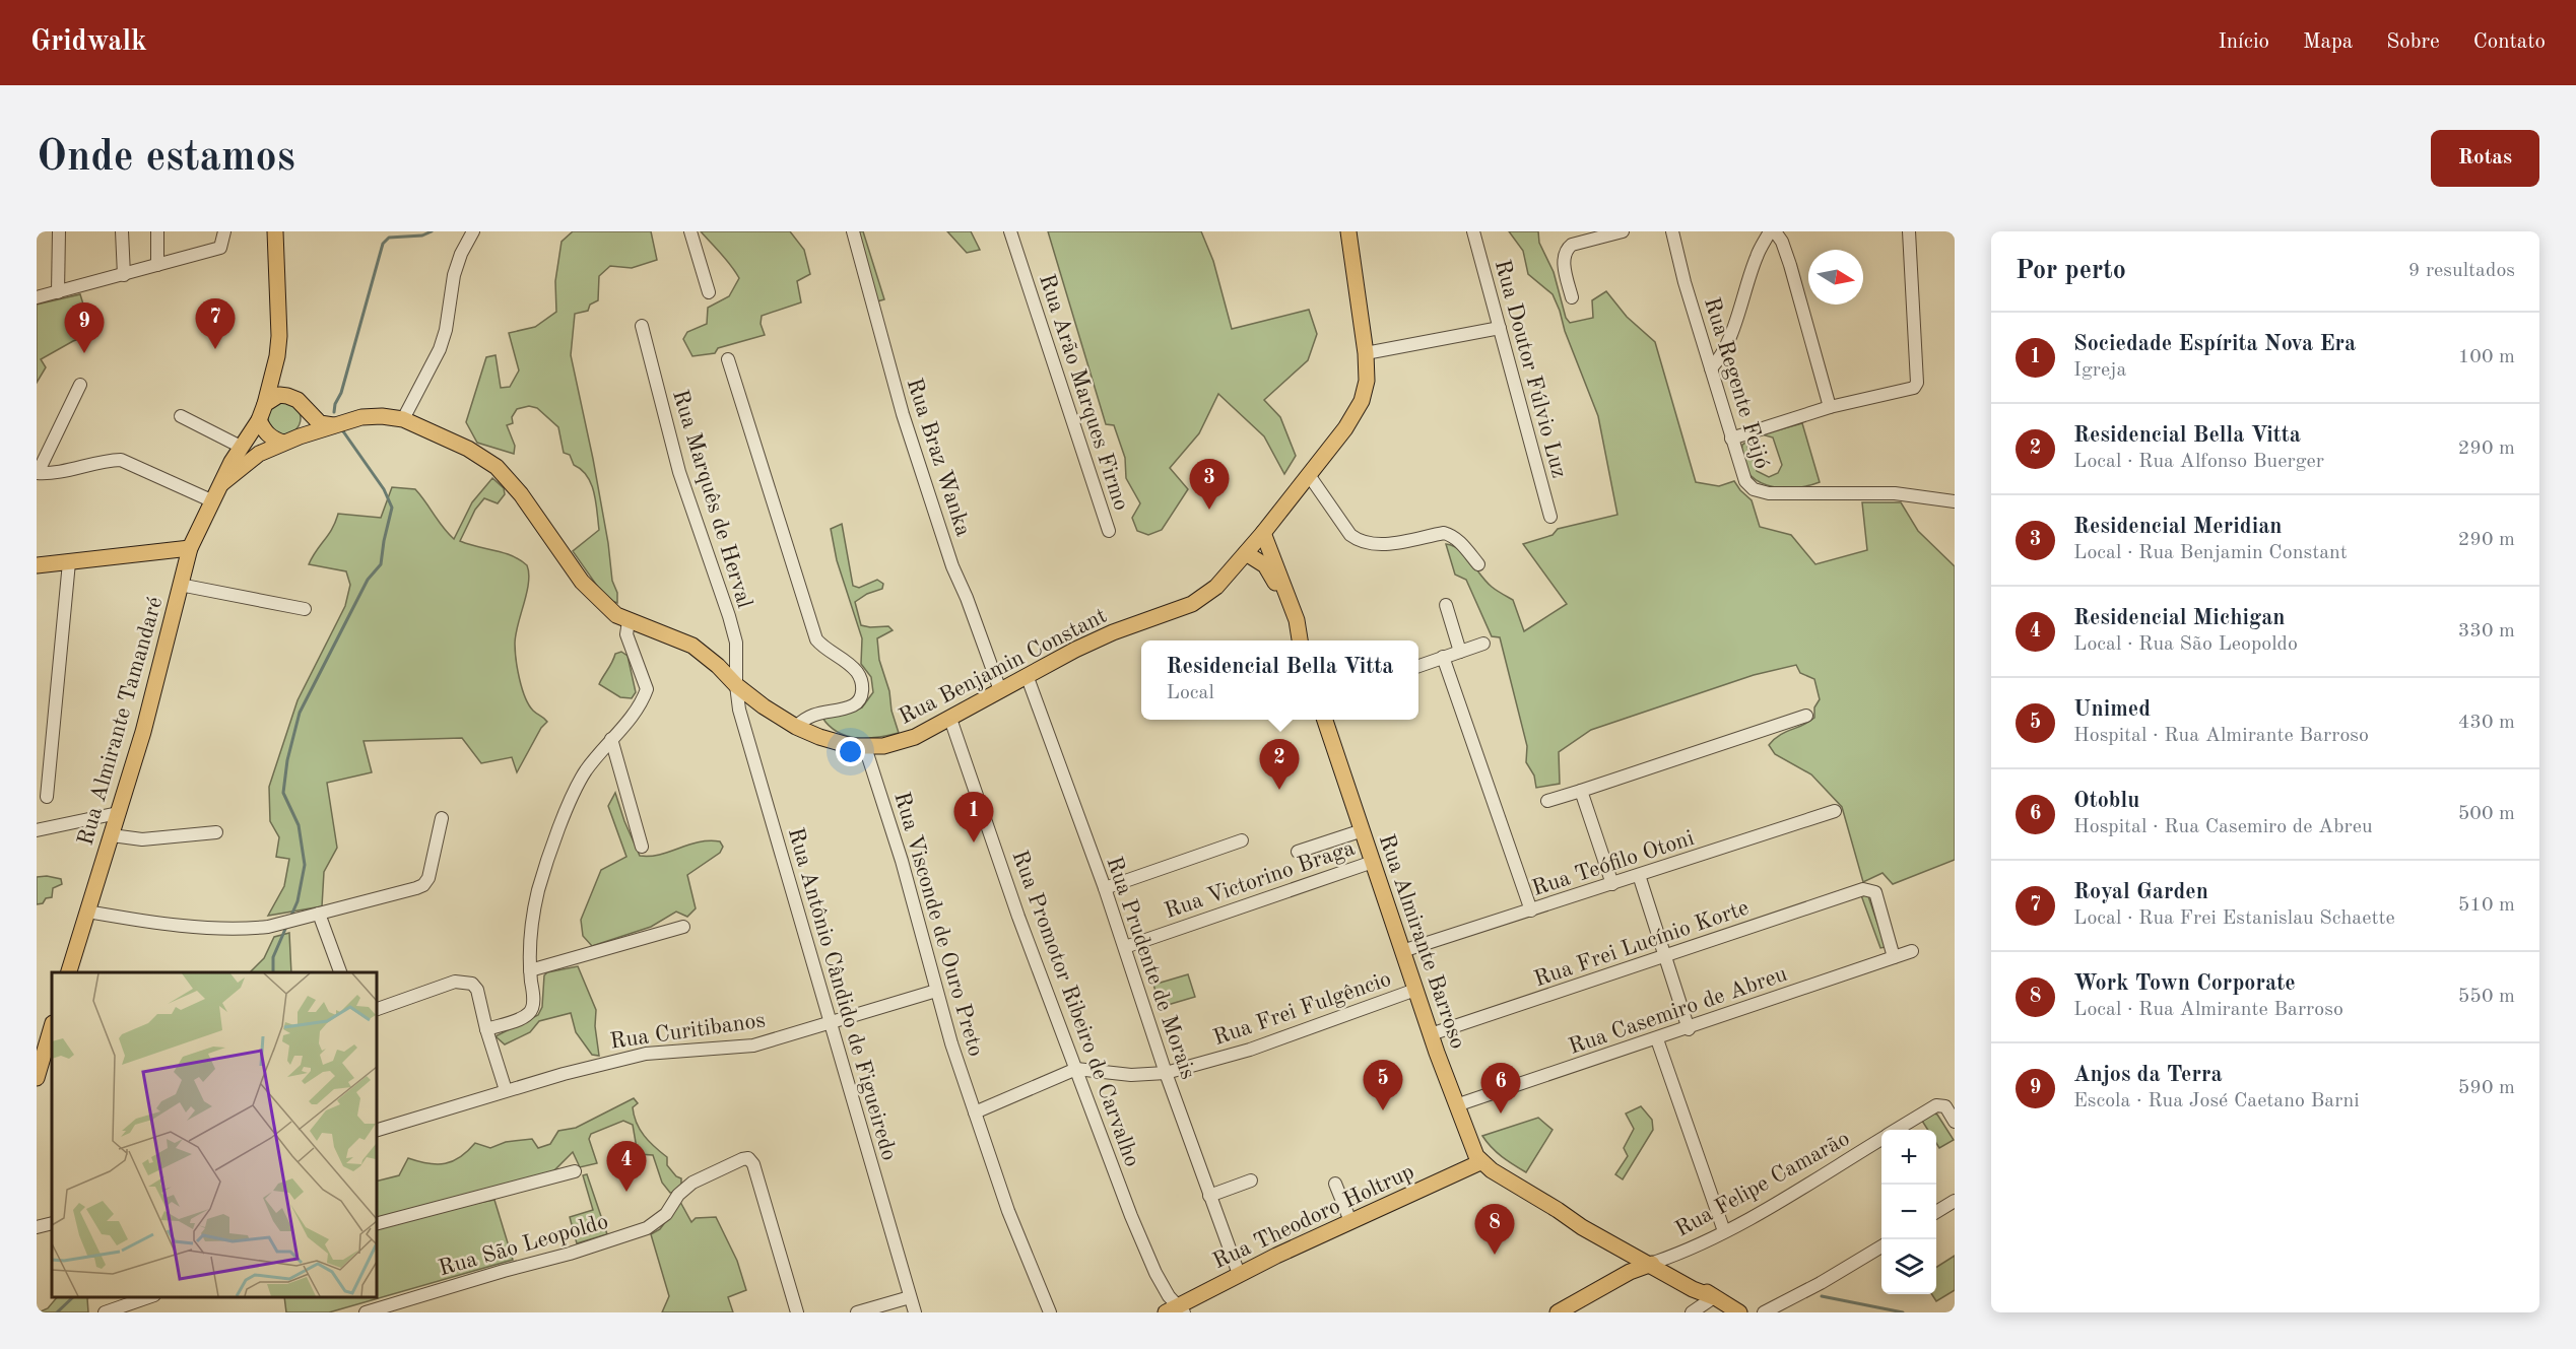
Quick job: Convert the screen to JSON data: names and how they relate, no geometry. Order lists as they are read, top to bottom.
{
  "streets": {
    "main road": [
      "Rua Benjamin Constant",
      "Rua Almirante Tamandaré",
      "Rua Almirante Barroso",
      "Rua Theodoro Holtrup"
    ],
    "street": [
      "Rua Doutor Fúlvio Luz",
      "Rua Regente Feijó",
      "Rua Arão Marques Firmo",
      "Rua Braz Wanka",
      "Rua Marquês de Herval",
      "Rua Teófilo Otoni",
      "Rua Victorino Braga",
      "Rua Visconde de Ouro Preto",
      "Rua Frei Lucínio Korte",
      "Rua Prudente de Morais",
      "Rua Antônio Cândido de Figueiredo",
      "Rua Frei Fulgêncio",
      "Rua Promotor Ribeiro de Carvalho",
      "Rua Casemiro de Abreu",
      "Rua Curitibanos",
      "Rua Felipe Camarão",
      "Rua São Leopoldo"
    ]
  },
  "crossings": [
    ["Rua Braz Wanka", "Rua Benjamin Constant"],
    ["Rua Marquês de Herval", "Rua Benjamin Constant"],
    ["Rua Marquês de Herval", "Rua Antônio Cândido de Figueiredo"],
    ["Rua Benjamin Constant", "Rua Almirante Tamandaré"],
    ["Rua Benjamin Constant", "Rua Visconde de Ouro Preto"],
    ["Rua Benjamin Constant", "Rua Prudente de Morais"],
    ["Rua Benjamin Constant", "Rua Antônio Cândido de Figueiredo"],
    ["Rua Benjamin Constant", "Rua Promotor Ribeiro de Carvalho"],
    ["Rua Teófilo Otoni", "Rua Almirante Barroso"],
    ["Rua Victorino Braga", "Rua Almirante Barroso"],
    ["Rua Victorino Braga", "Rua Prudente de Morais"],
    ["Rua Visconde de Ouro Preto", "Rua Curitibanos"],
    ["Rua Almirante Barroso", "Rua Frei Lucínio Korte"],
    ["Rua Almirante Barroso", "Rua Frei Fulgêncio"],
    ["Rua Almirante Barroso", "Rua Casemiro de Abreu"],
    ["Rua Almirante Barroso", "Rua Theodoro Holtrup"],
    ["Rua Frei Lucínio Korte", "Rua Casemiro de Abreu"],
    ["Rua Prudente de Morais", "Rua Frei Fulgêncio"],
    ["Rua Prudente de Morais", "Rua Theodoro Holtrup"],
    ["Rua Antônio Cândido de Figueiredo", "Rua Curitibanos"],
    ["Rua Frei Fulgêncio", "Rua Promotor Ribeiro de Carvalho"],
    ["Rua Promotor Ribeiro de Carvalho", "Rua Theodoro Holtrup"]
  ],
  "north": "right",
  "page": {
    "header": "Gridwalk",
    "nav": [
      "Início",
      "Mapa",
      "Sobre",
      "Contato"
    ],
    "buttons": "Rotas",
    "title": "Onde estamos",
    "heading": ["Por perto", "9 resultados"],
    "pins": [
      "7",
      "9",
      "3",
      "2",
      "1",
      "5",
      "6",
      "4",
      "8"
    ],
    "list": [
      {
        "mark": "1",
        "name": "Sociedade Espírita Nova Era",
        "note": "Igreja",
        "value": "100 m"
      },
      {
        "mark": "2",
        "name": "Residencial Bella Vitta",
        "note": "Local · Rua Alfonso Buerger",
        "value": "290 m"
      },
      {
        "mark": "3",
        "name": "Residencial Meridian",
        "note": "Local · Rua Benjamin Constant",
        "value": "290 m"
      },
      {
        "mark": "4",
        "name": "Residencial Michigan",
        "note": "Local · Rua São Leopoldo",
        "value": "330 m"
      },
      {
        "mark": "5",
        "name": "Unimed",
        "note": "Hospital · Rua Almirante Barroso",
        "value": "430 m"
      },
      {
        "mark": "6",
        "name": "Otoblu",
        "note": "Hospital · Rua Casemiro de Abreu",
        "value": "500 m"
      },
      {
        "mark": "7",
        "name": "Royal Garden",
        "note": "Local · Rua Frei Estanislau Schaette",
        "value": "510 m"
      },
      {
        "mark": "8",
        "name": "Work Town Corporate",
        "note": "Local · Rua Almirante Barroso",
        "value": "550 m"
      },
      {
        "mark": "9",
        "name": "Anjos da Terra",
        "note": "Escola · Rua José Caetano Barni",
        "value": "590 m"
      }
    ],
    "popup": ["Residencial Bella Vitta", "Local"],
    "map_buttons": ["+", "−"]
  }
}
